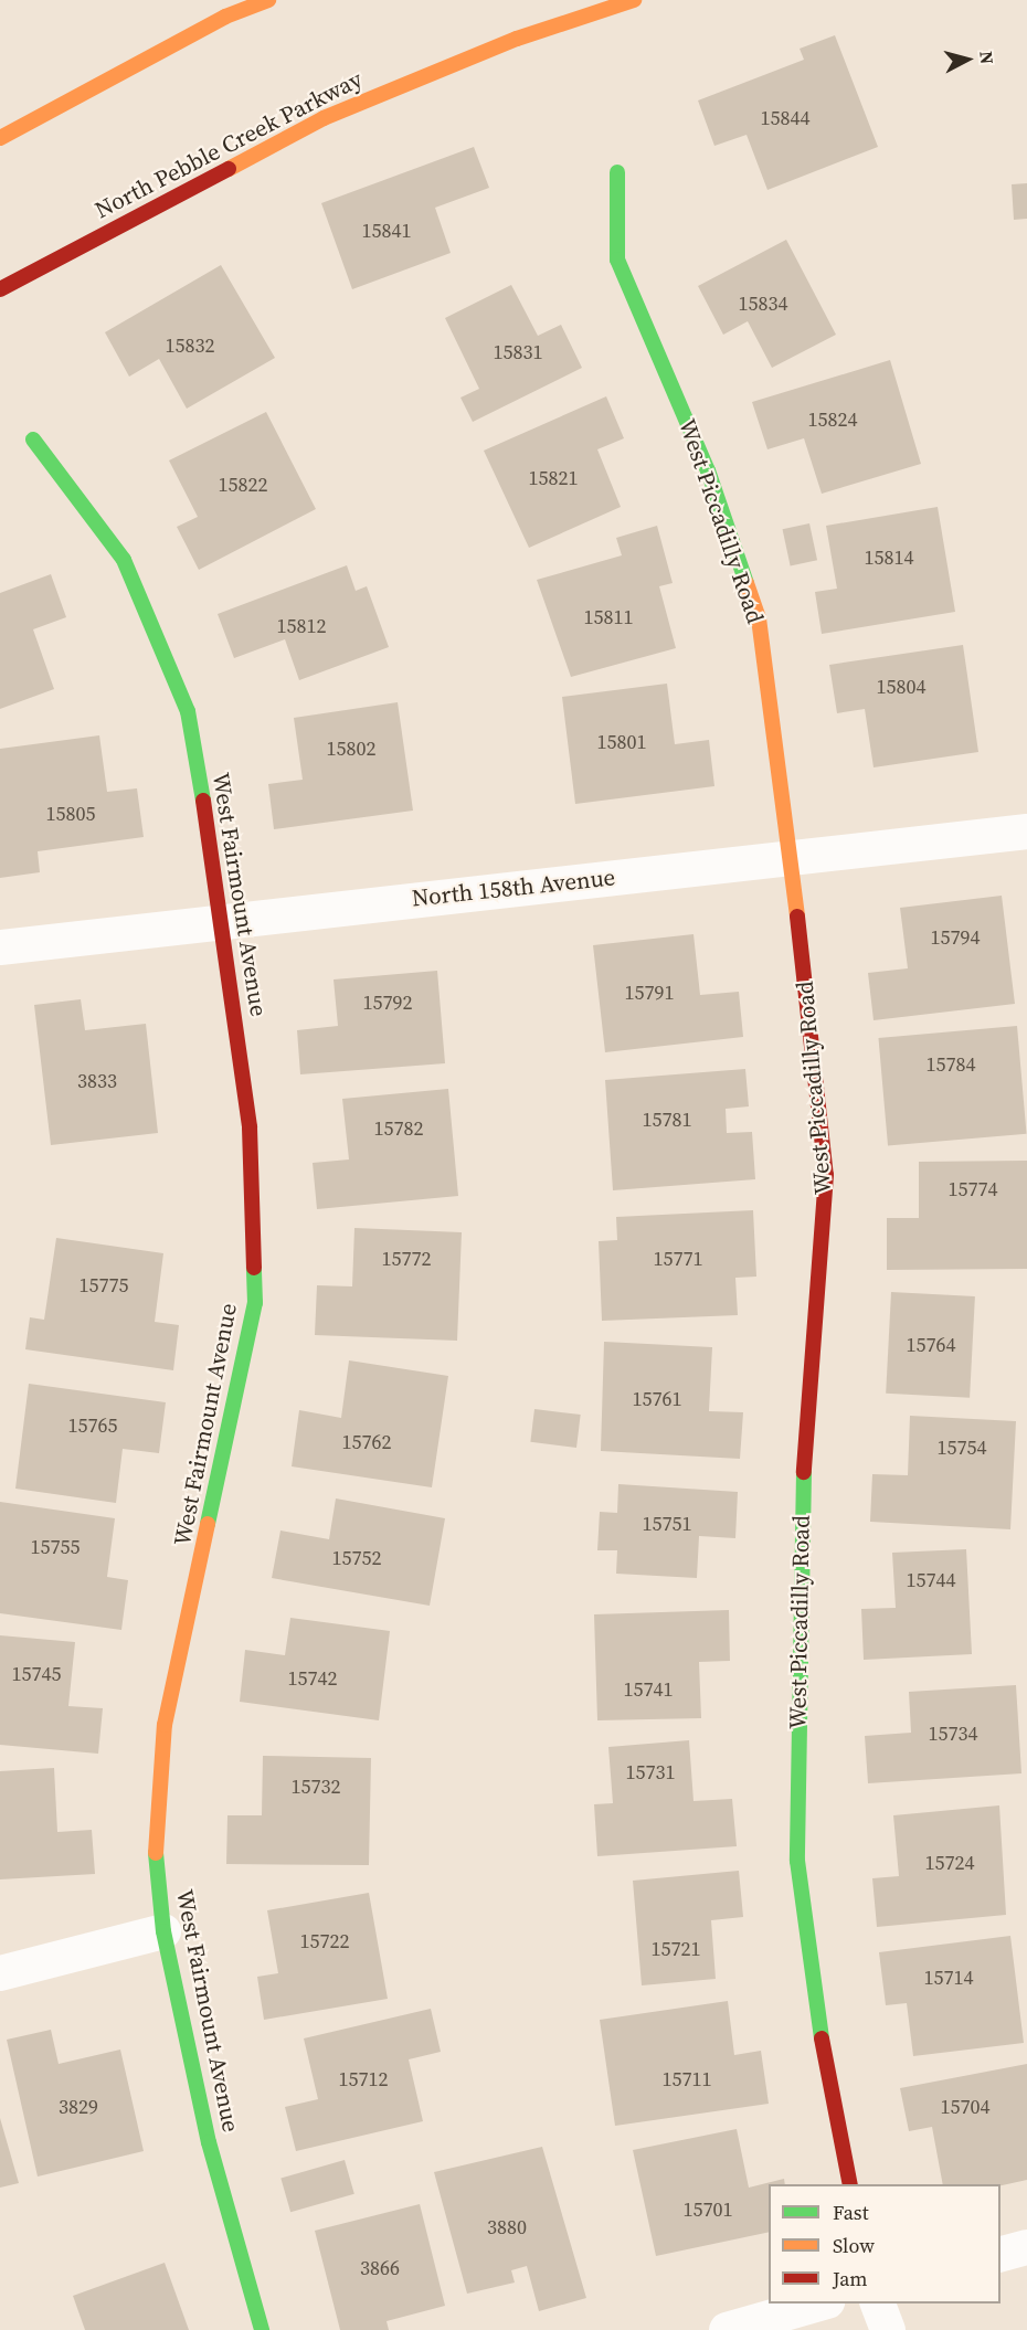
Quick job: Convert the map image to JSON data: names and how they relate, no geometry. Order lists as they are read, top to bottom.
{
  "streets": {
    "street": [
      "North Pebble Creek Parkway",
      "West Piccadilly Road",
      "North 158th Avenue",
      "West Fairmount Avenue"
    ]
  },
  "crossings": [
    ["West Piccadilly Road", "North 158th Avenue"],
    ["North 158th Avenue", "West Fairmount Avenue"]
  ],
  "house_numbers": [
    "15844",
    "15841",
    "15834",
    "15832",
    "15831",
    "15824",
    "15821",
    "15822",
    "15814",
    "15811",
    "15812",
    "15804",
    "15801",
    "15802",
    "15805",
    "15794",
    "15791",
    "15792",
    "15784",
    "3833",
    "15781",
    "15782",
    "15774",
    "15772",
    "15771",
    "15775",
    "15764",
    "15761",
    "15765",
    "15762",
    "15754",
    "15751",
    "15755",
    "15752",
    "15744",
    "15745",
    "15742",
    "15741",
    "15734",
    "15731",
    "15732",
    "15724",
    "15722",
    "15721",
    "15714",
    "15712",
    "15711",
    "3829",
    "15704",
    "15701",
    "3880",
    "3866"
  ],
  "legend": ["Fast", "Slow", "Jam"],
  "north": "right"
}
